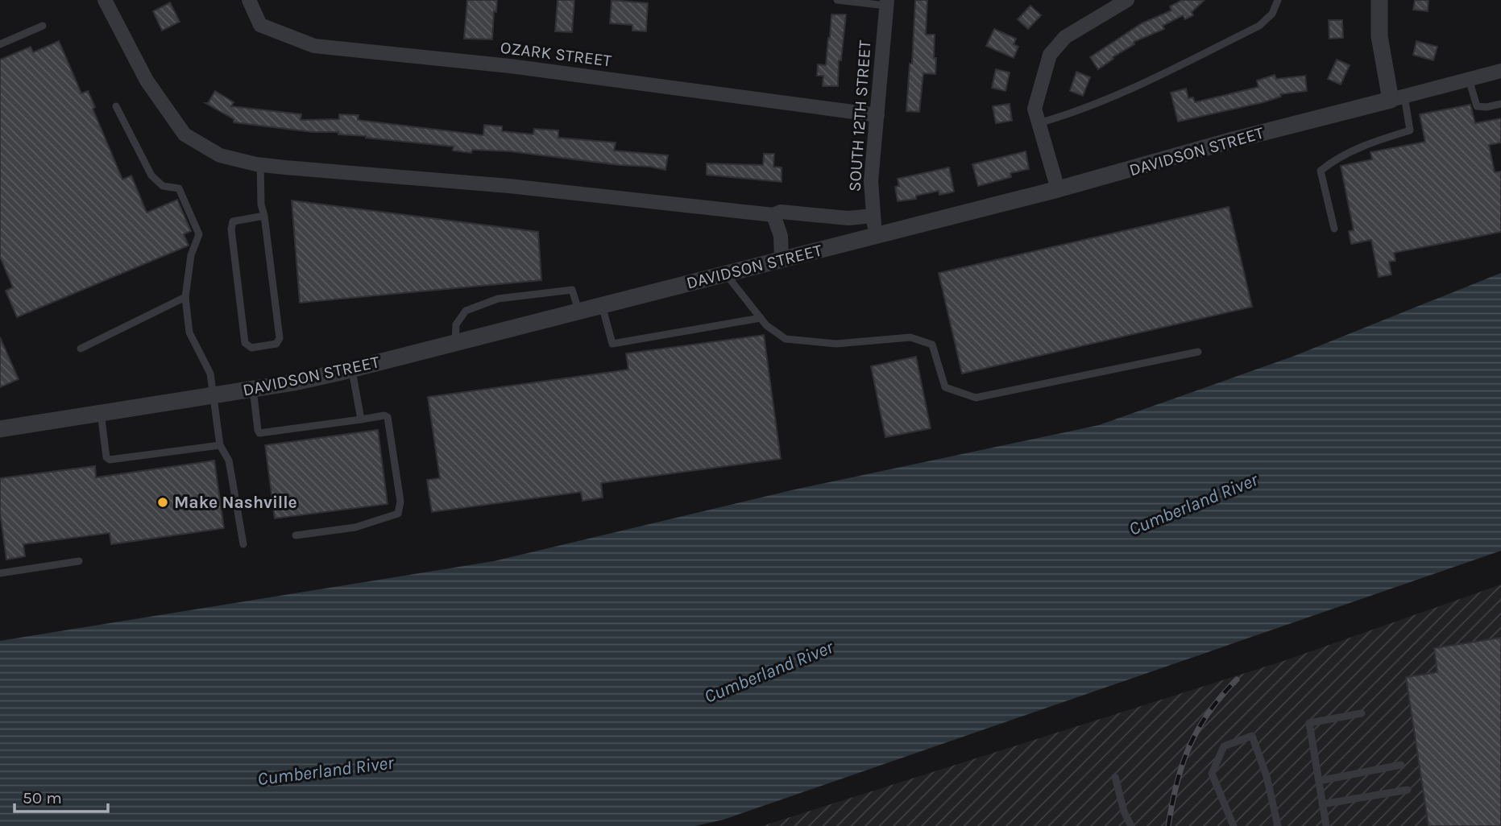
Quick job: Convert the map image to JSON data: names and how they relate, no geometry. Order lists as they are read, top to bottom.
{
  "streets": {
    "street": ["OZARK STREET", "SOUTH 12TH STREET", "DAVIDSON STREET"]
  },
  "crossings": [
    ["OZARK STREET", "SOUTH 12TH STREET"],
    ["SOUTH 12TH STREET", "DAVIDSON STREET"]
  ],
  "water": ["Cumberland River"],
  "places": ["Make Nashville"],
  "scale_bar": "50 m"
}
